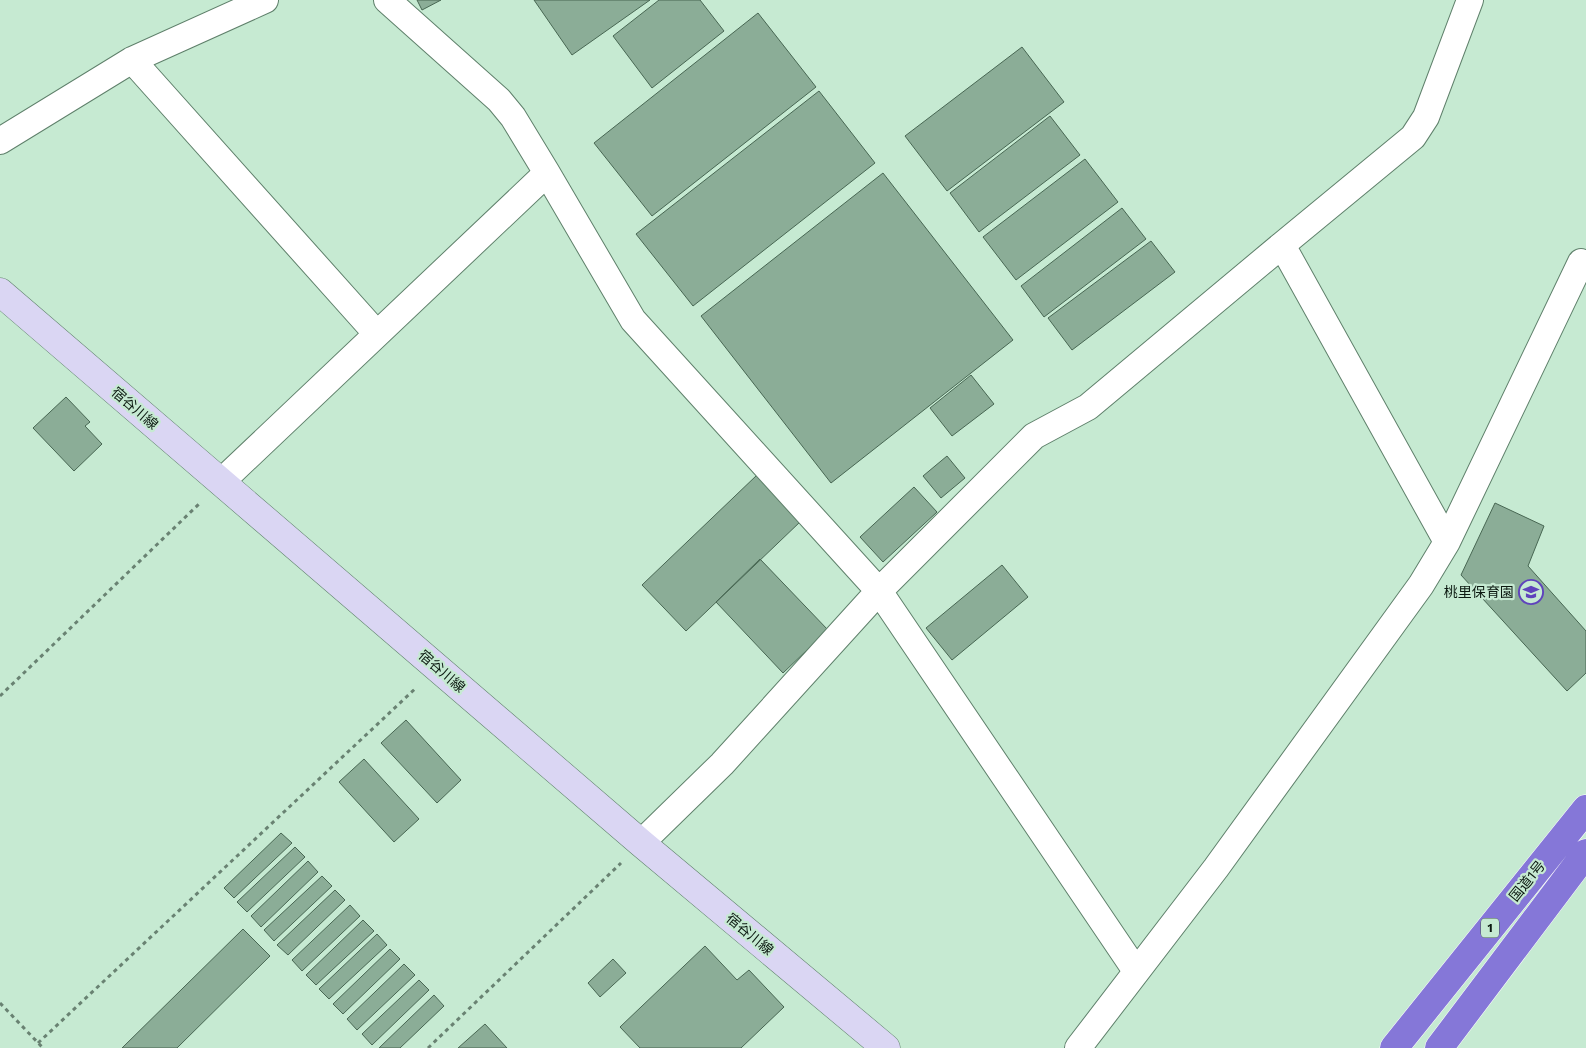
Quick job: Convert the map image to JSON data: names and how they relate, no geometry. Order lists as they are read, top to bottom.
{
  "streets": {
    "highway": ["国道1号", "1"],
    "main road": ["宿谷川線"]
  },
  "places": {
    "school or university": ["桃里保育園"]
  }
}
